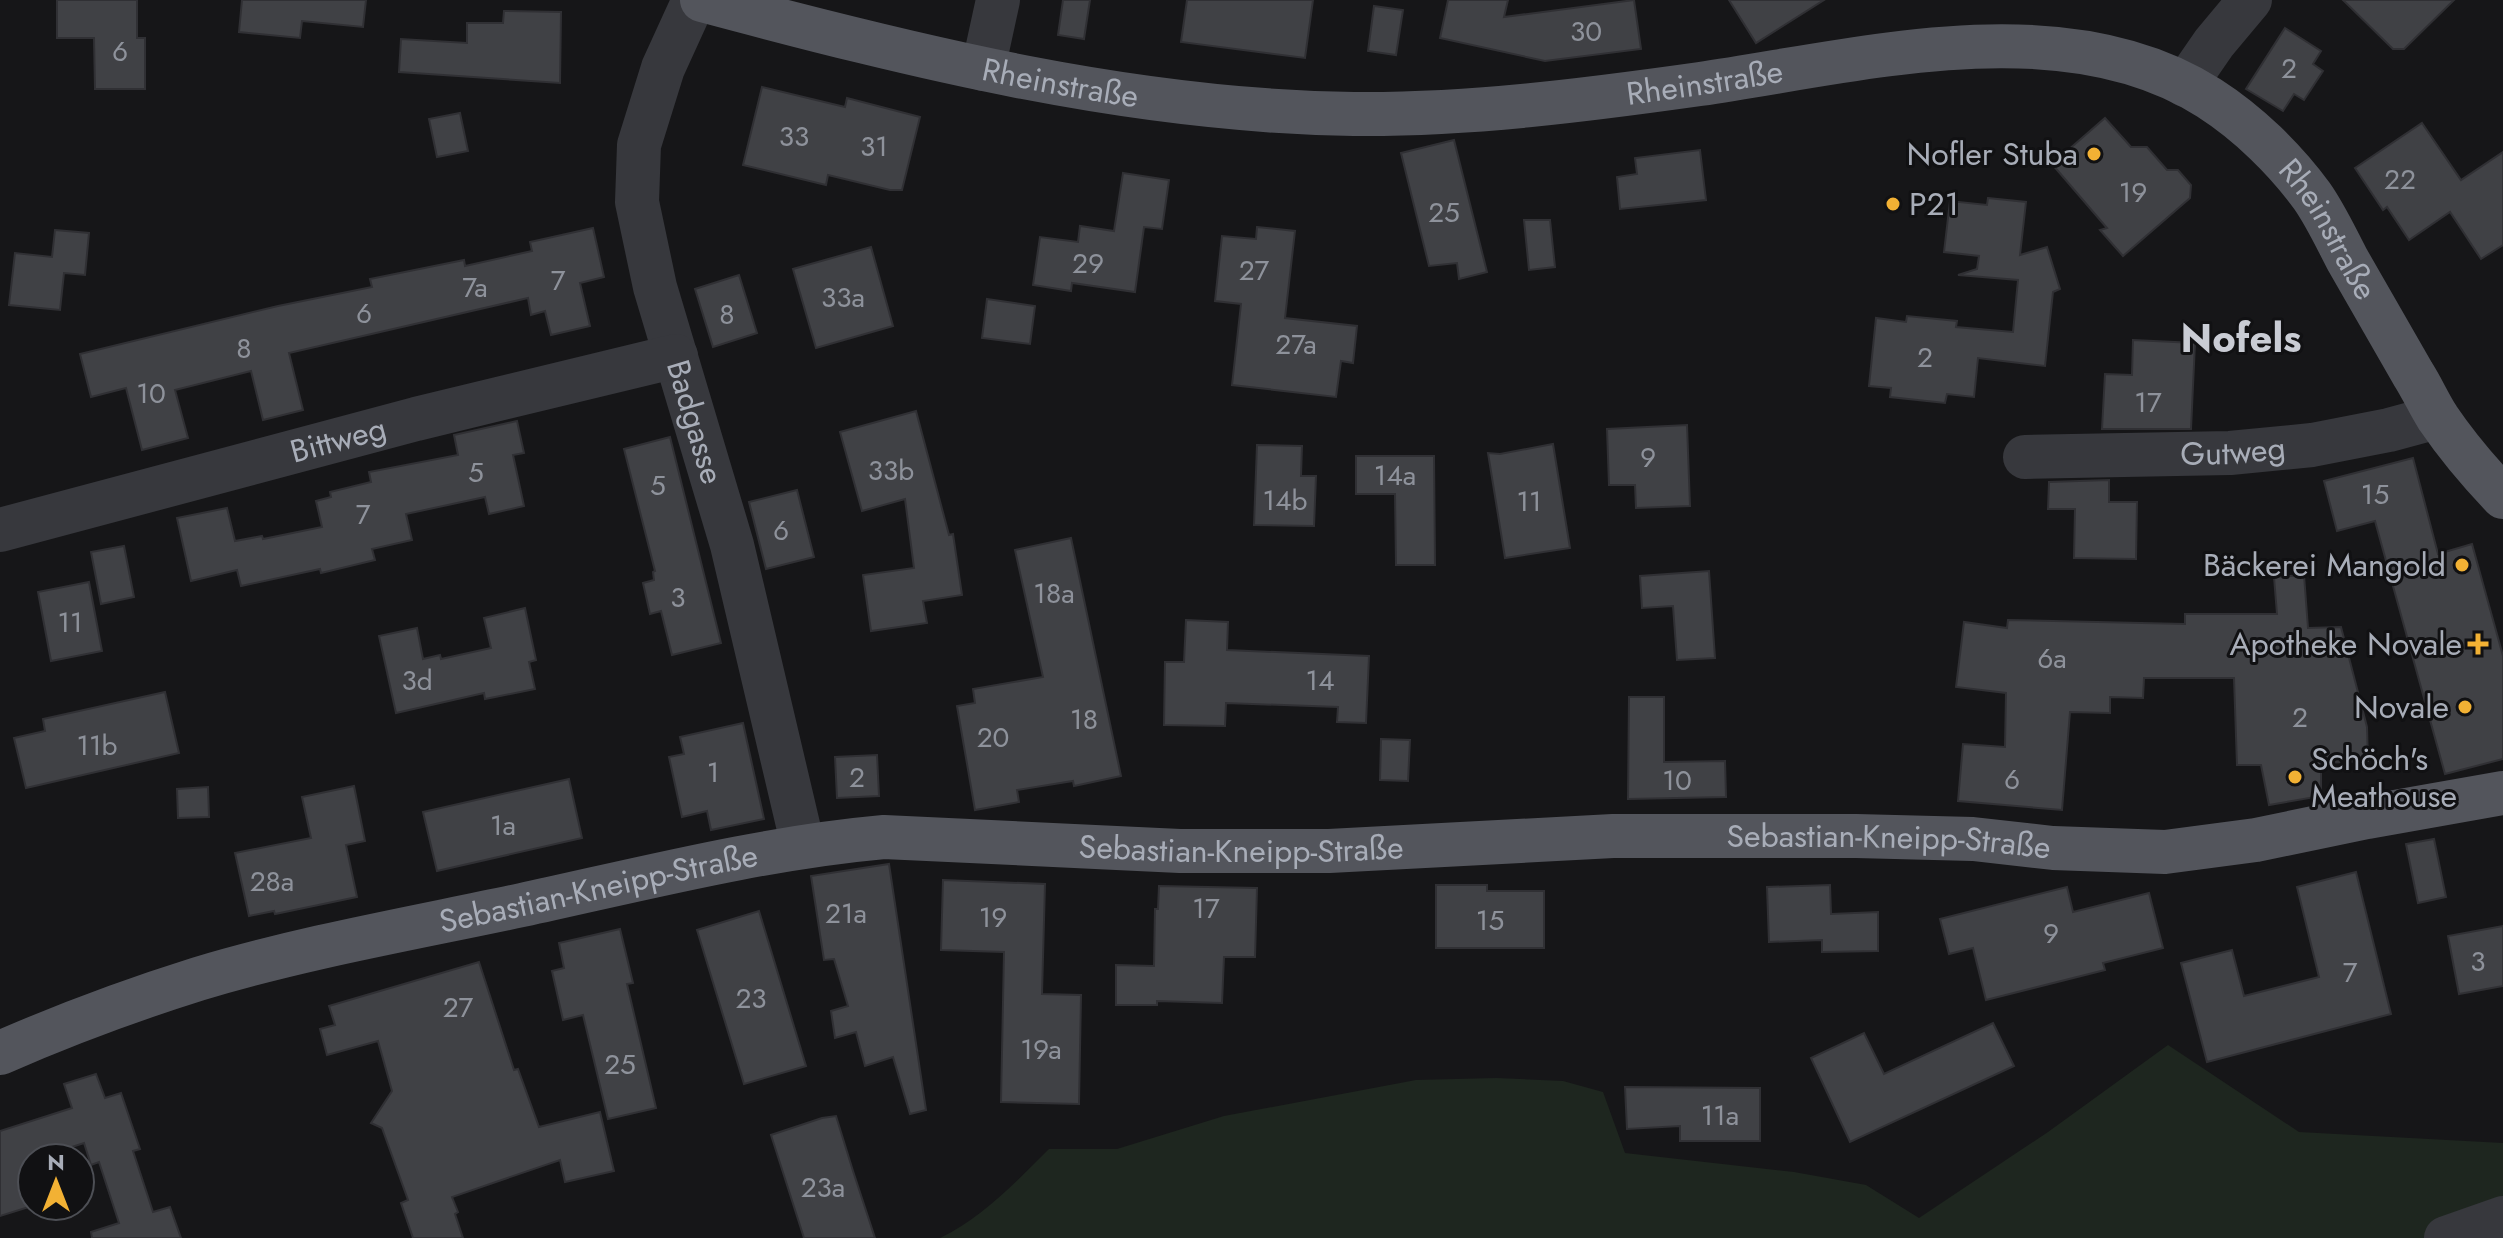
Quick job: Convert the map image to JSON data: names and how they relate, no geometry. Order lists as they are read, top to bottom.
{
  "streets": {
    "main road": ["Rheinstraße", "Sebastian-Kneipp-Straße"],
    "street": ["Badgasse", "Bittweg", "Gutweg"]
  },
  "crossings": [
    ["Rheinstraße", "Gutweg"],
    ["Badgasse", "Bittweg"],
    ["Badgasse", "Sebastian-Kneipp-Straße"]
  ],
  "districts": ["Nofels"],
  "places": {
    "other": [
      "Nofler Stuba",
      "P21",
      "Bäckerei Mangold",
      "Novale",
      "Schöch's Meathouse"
    ],
    "health": ["Apotheke Novale"]
  },
  "house_numbers": [
    "30",
    "6",
    "2",
    "33",
    "31",
    "22",
    "19",
    "25",
    "29",
    "27",
    "7",
    "7a",
    "33a",
    "6",
    "8",
    "27a",
    "8",
    "2",
    "10",
    "17",
    "9",
    "33b",
    "5",
    "14a",
    "5",
    "15",
    "14b",
    "11",
    "7",
    "6",
    "18a",
    "3",
    "11",
    "6a",
    "3d",
    "14",
    "2",
    "18",
    "20",
    "11b",
    "1",
    "2",
    "6",
    "10",
    "1a",
    "28a",
    "17",
    "21a",
    "19",
    "15",
    "9",
    "3",
    "7",
    "23",
    "27",
    "19a",
    "25",
    "11a",
    "23a"
  ],
  "north": "top"
}
